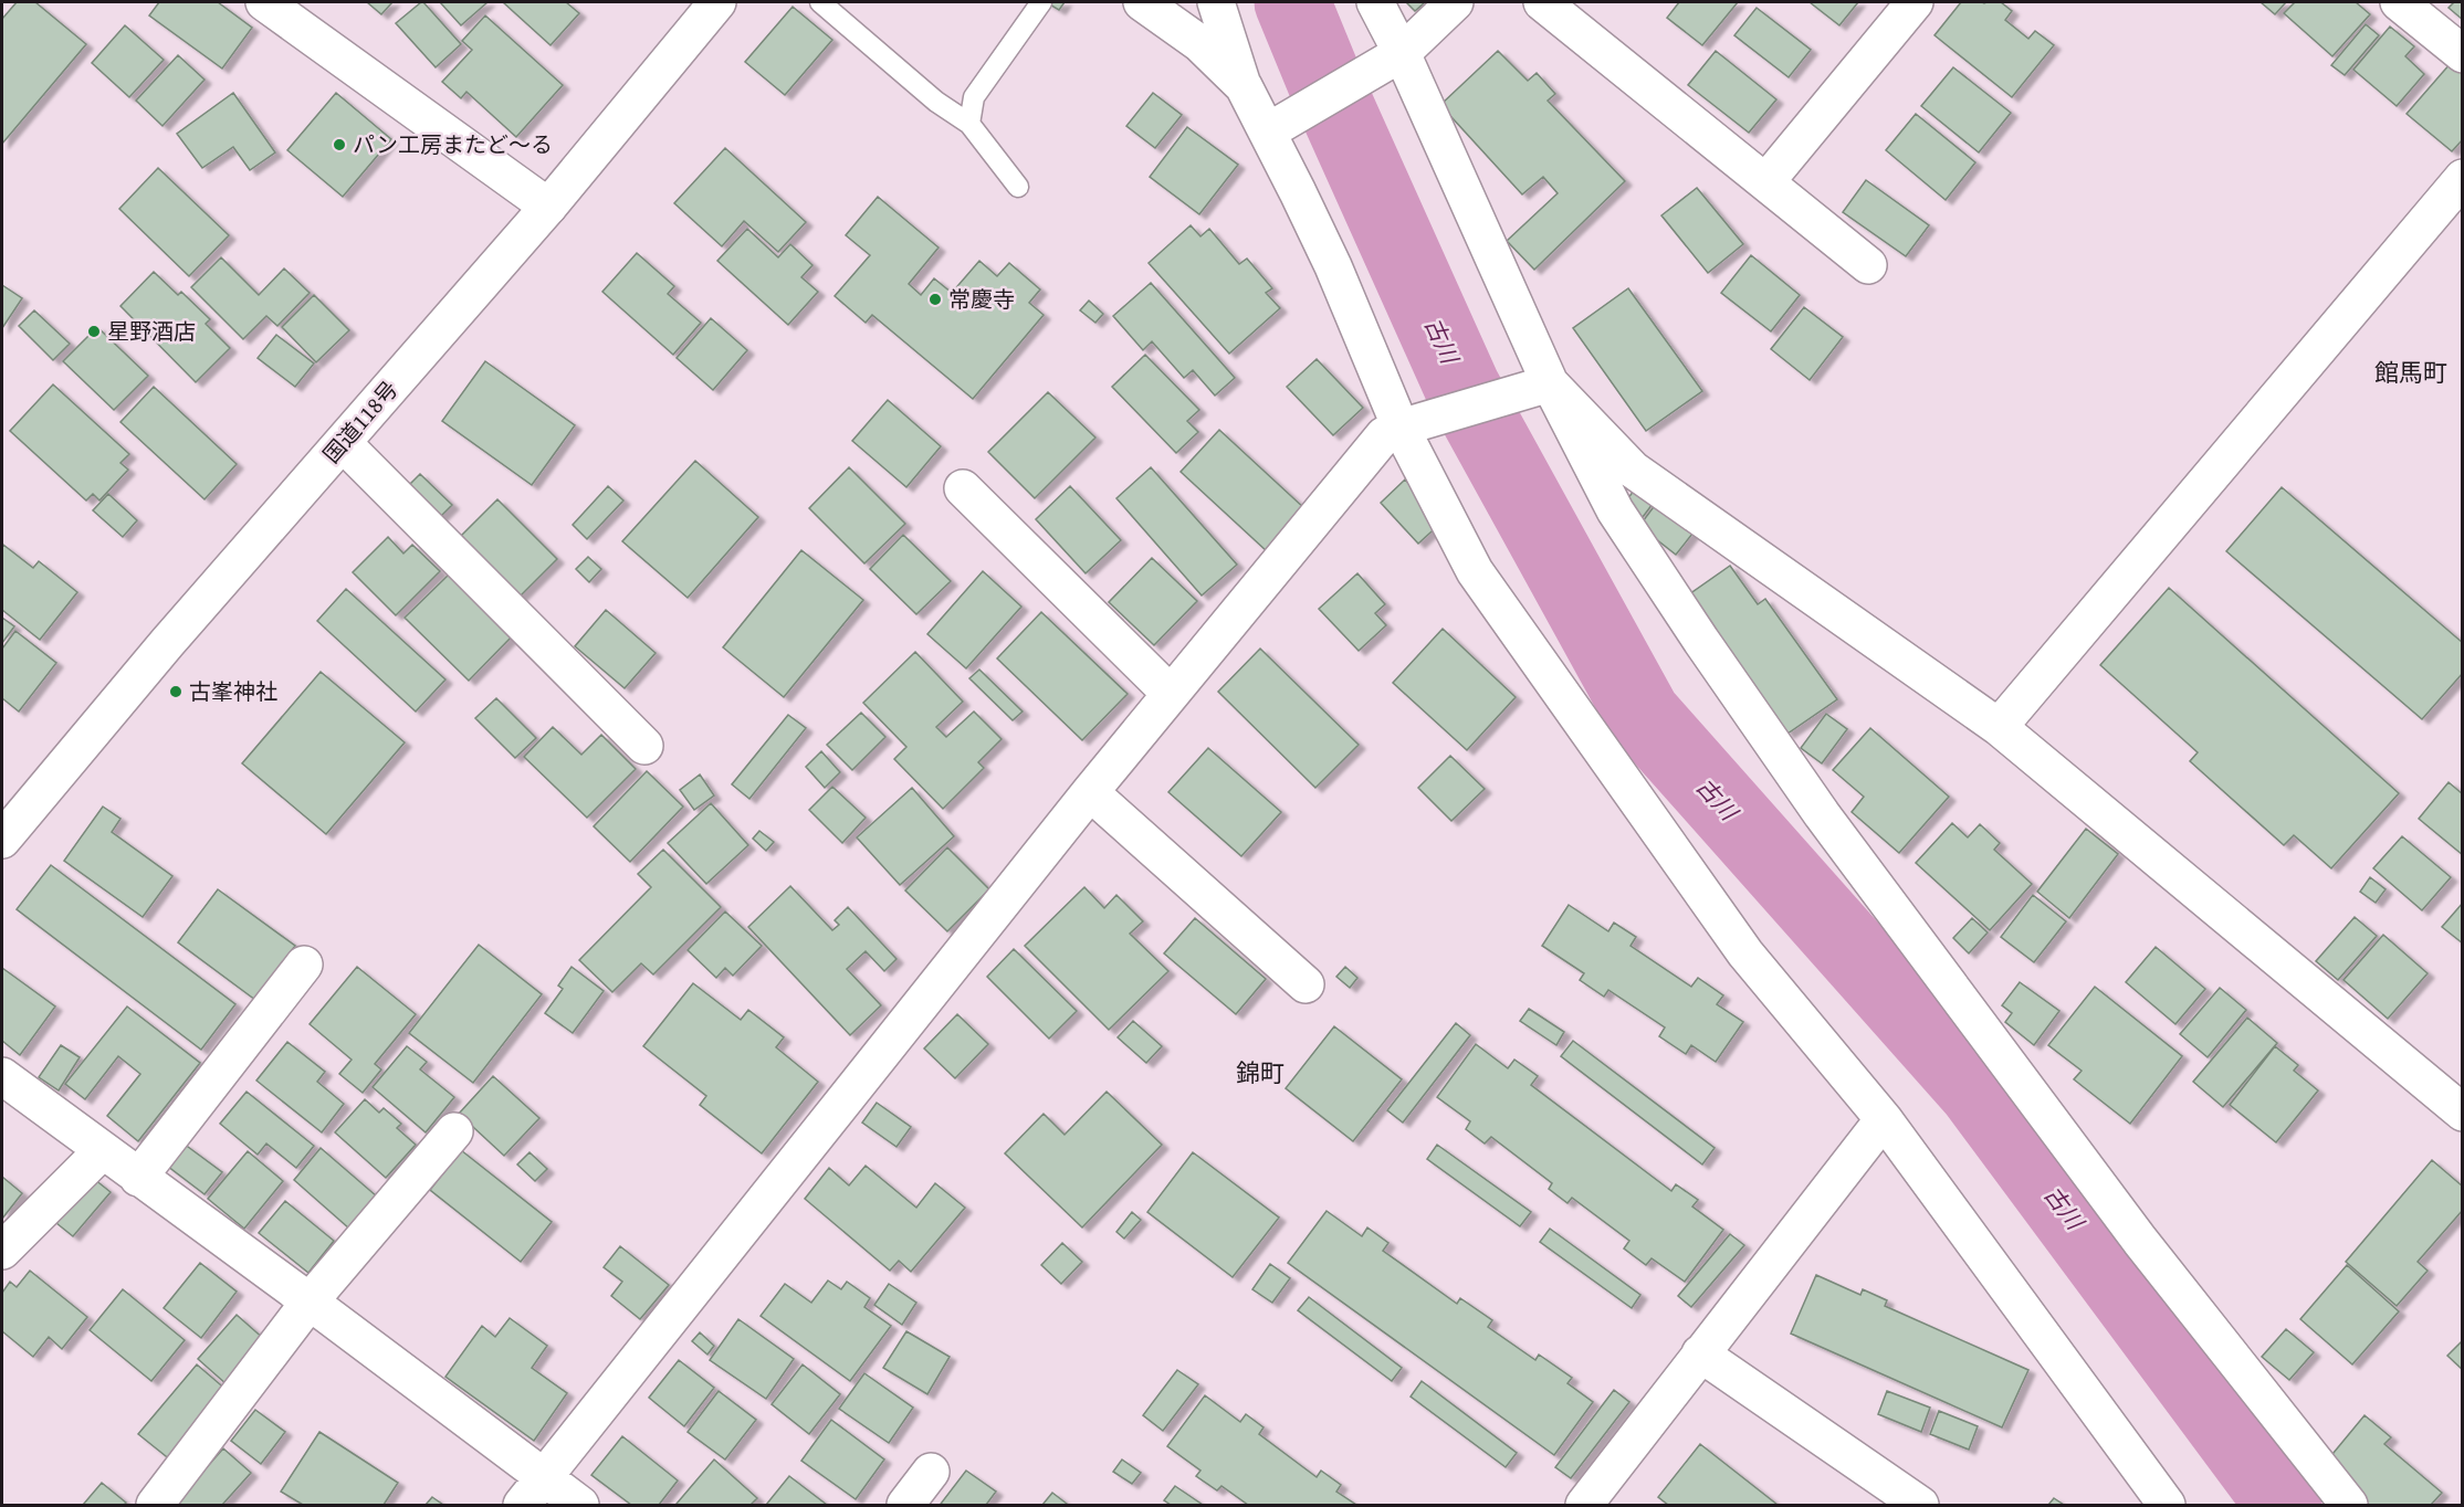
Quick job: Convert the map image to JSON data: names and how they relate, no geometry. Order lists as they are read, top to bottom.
{
  "streets": {
    "main road": ["国道118号"]
  },
  "districts": ["館馬町", "錦町"],
  "water": ["古川"],
  "places": [
    "パン工房またど～る",
    "常慶寺",
    "星野酒店",
    "古峯神社"
  ]
}
